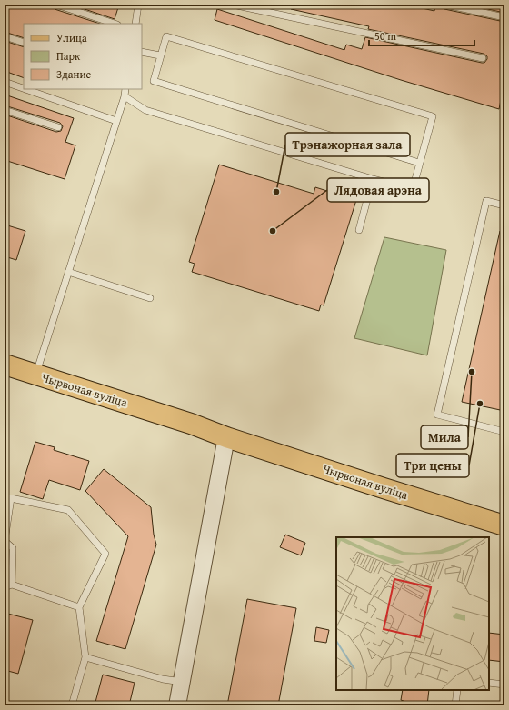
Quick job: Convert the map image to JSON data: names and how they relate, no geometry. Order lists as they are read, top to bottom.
{
  "streets": {
    "main road": ["Чырвоная вуліца"]
  },
  "places": [
    "Трэнажорная зала",
    "Лядовая арэна",
    "Мила",
    "Три цены"
  ],
  "legend": ["Улица", "Парк", "Здание"],
  "scale_bar": "50 m"
}
